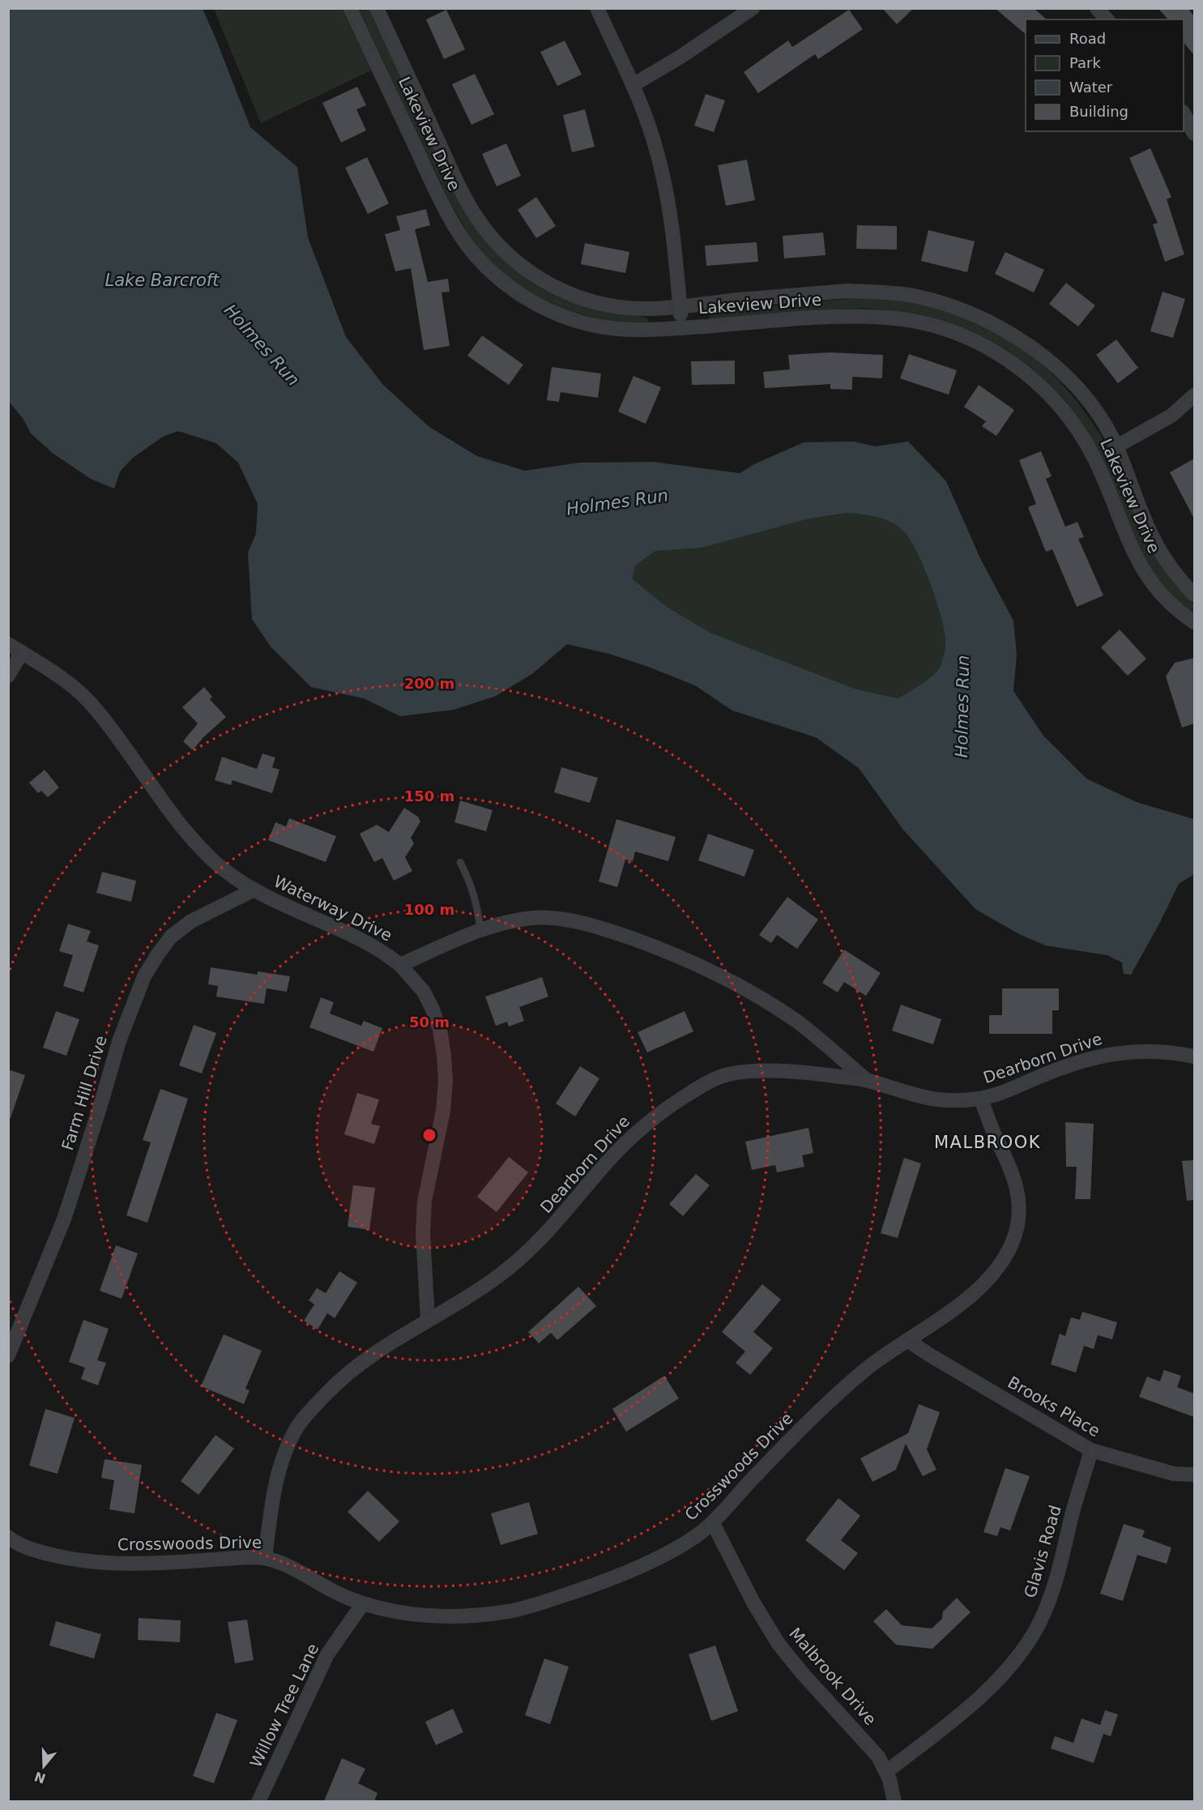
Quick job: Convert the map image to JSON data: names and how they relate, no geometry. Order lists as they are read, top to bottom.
{
  "streets": {
    "street": [
      "Lakeview Drive",
      "Waterway Drive",
      "Dearborn Drive",
      "Farm Hill Drive",
      "Brooks Place",
      "Crosswoods Drive",
      "Glavis Road",
      "Malbrook Drive",
      "Willow Tree Lane"
    ]
  },
  "crossings": [
    ["Waterway Drive", "Dearborn Drive"],
    ["Waterway Drive", "Farm Hill Drive"],
    ["Dearborn Drive", "Crosswoods Drive"],
    ["Brooks Place", "Crosswoods Drive"],
    ["Brooks Place", "Glavis Road"],
    ["Crosswoods Drive", "Malbrook Drive"],
    ["Crosswoods Drive", "Willow Tree Lane"],
    ["Glavis Road", "Malbrook Drive"]
  ],
  "districts": ["MALBROOK"],
  "water": ["Lake Barcroft", "Holmes Run"],
  "legend": [
    "Road",
    "Park",
    "Water",
    "Building"
  ],
  "north": "bottom",
  "rings": [
    "200 m",
    "150 m",
    "100 m",
    "50 m"
  ]
}
